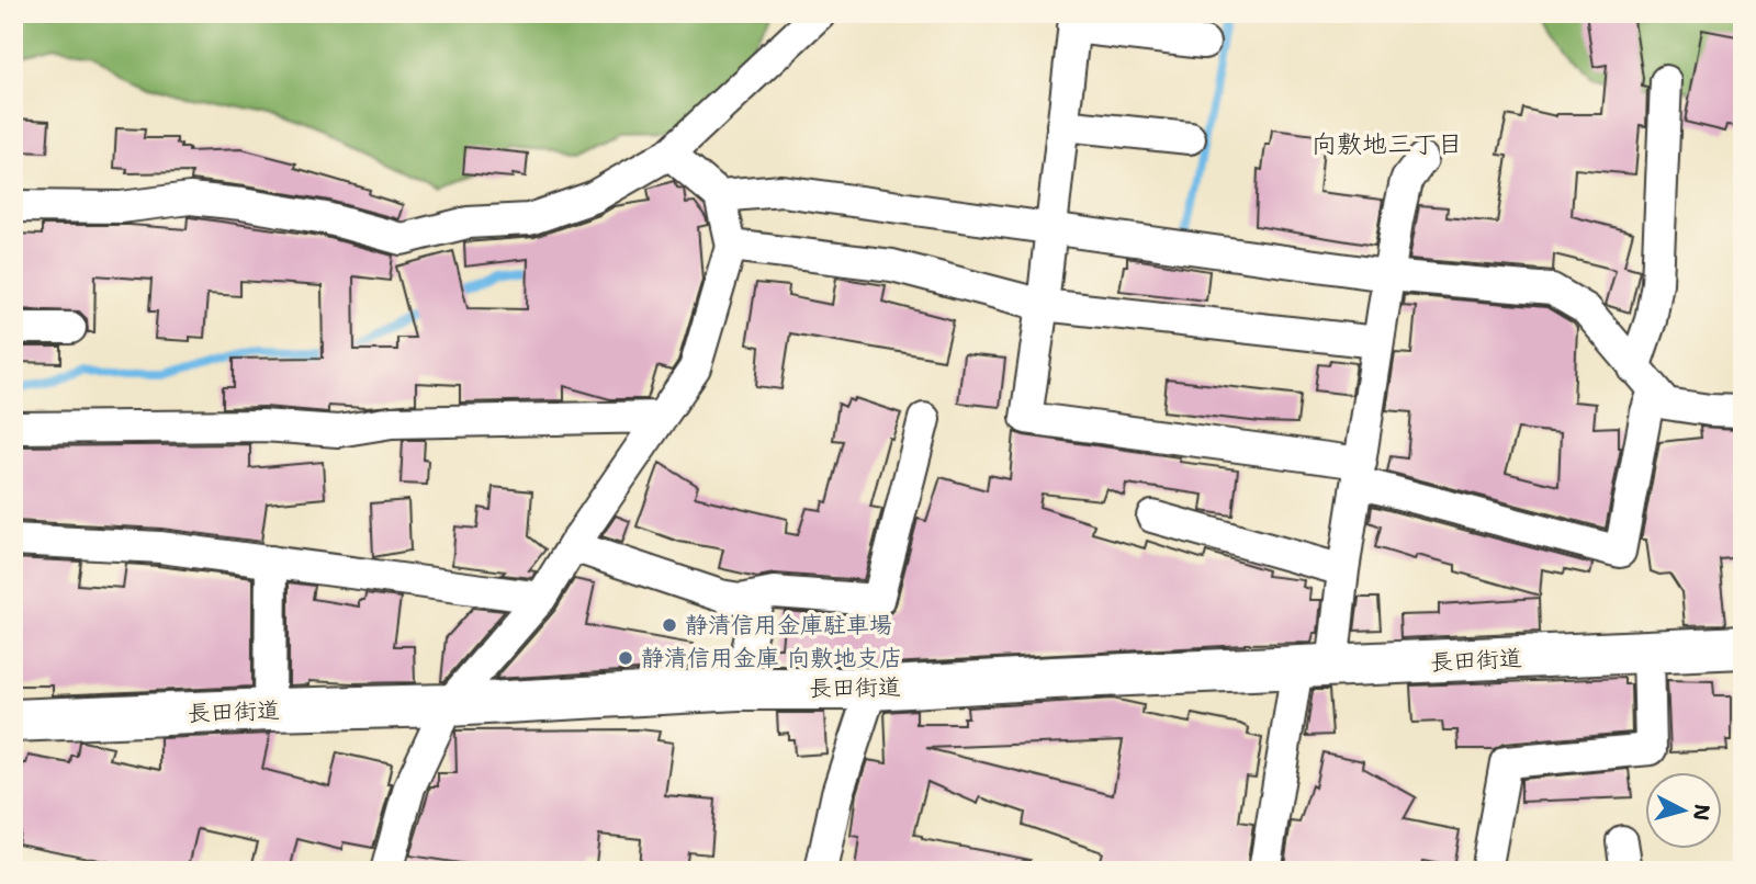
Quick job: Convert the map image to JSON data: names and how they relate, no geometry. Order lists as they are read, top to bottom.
{
  "streets": {
    "main road": ["長田街道"]
  },
  "districts": ["向敷地三丁目"],
  "places": ["静清信用金庫駐車場", "静清信用金庫 向敷地支店"],
  "north": "right"
}
